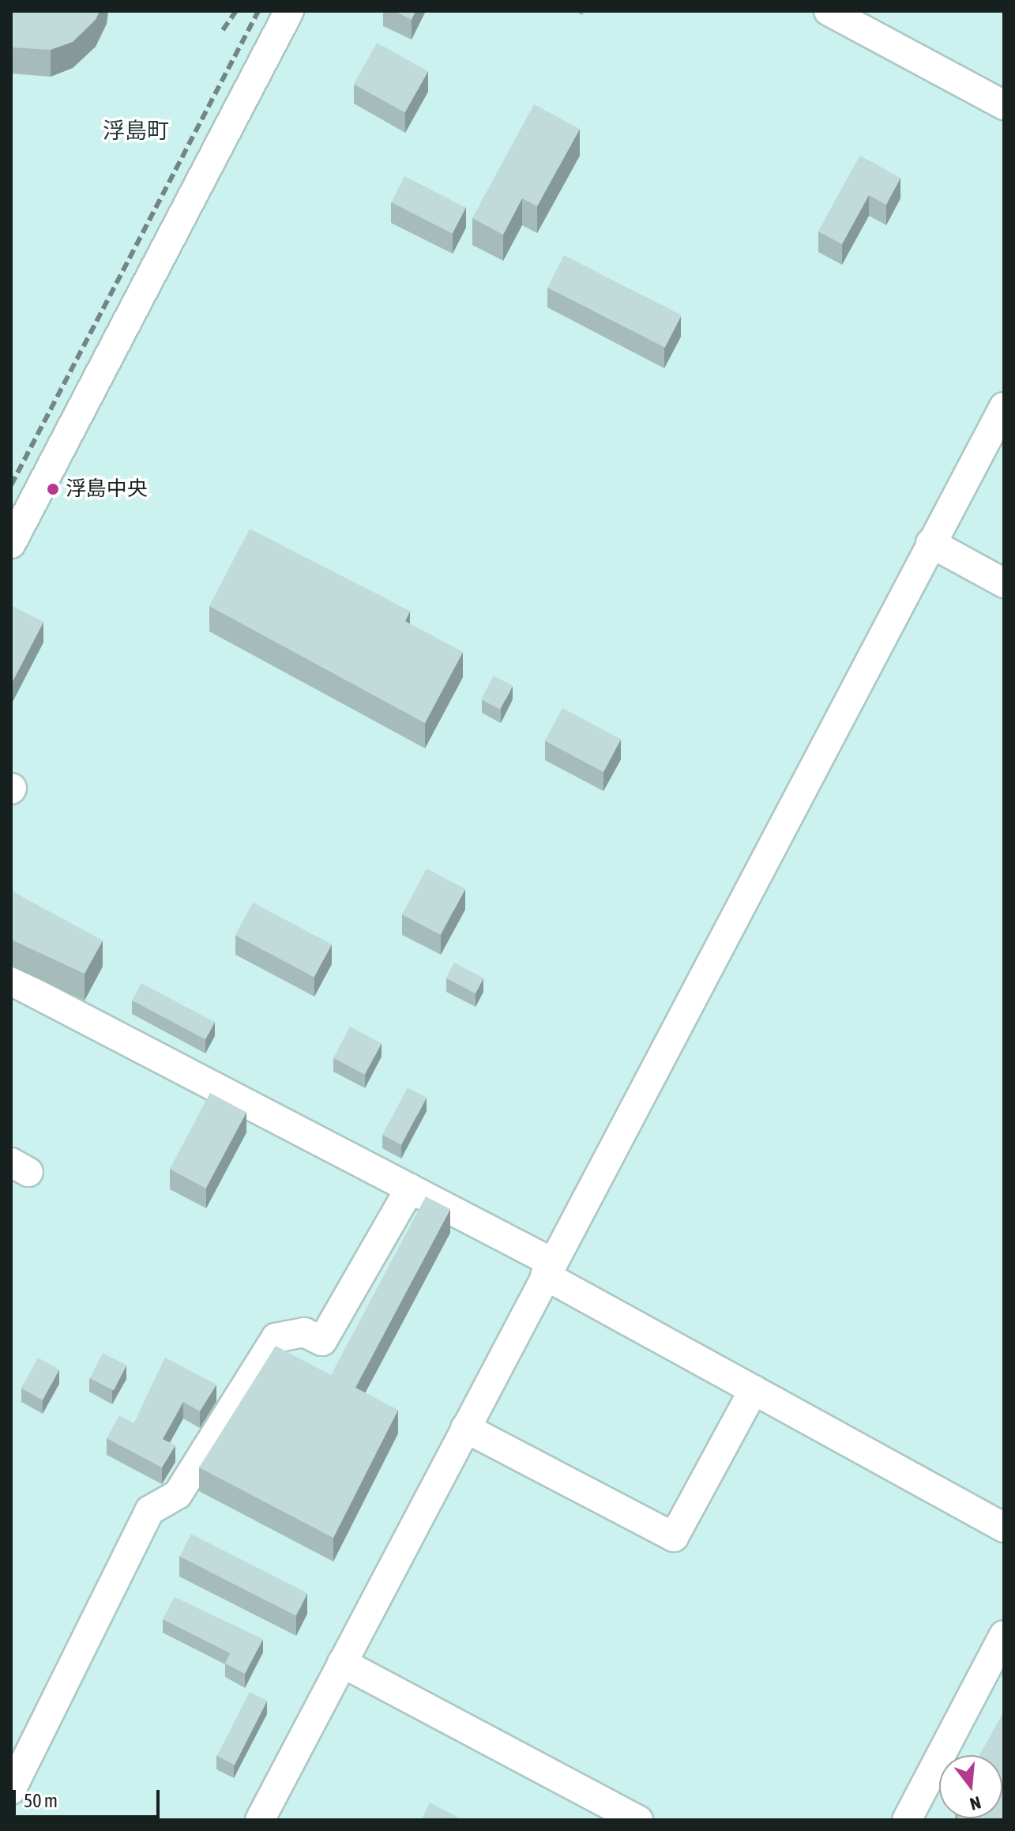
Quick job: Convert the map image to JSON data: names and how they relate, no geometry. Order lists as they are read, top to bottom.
{
  "districts": ["浮島町"],
  "places": ["浮島中央"],
  "scale_bar": "50 m",
  "north": "bottom"
}
